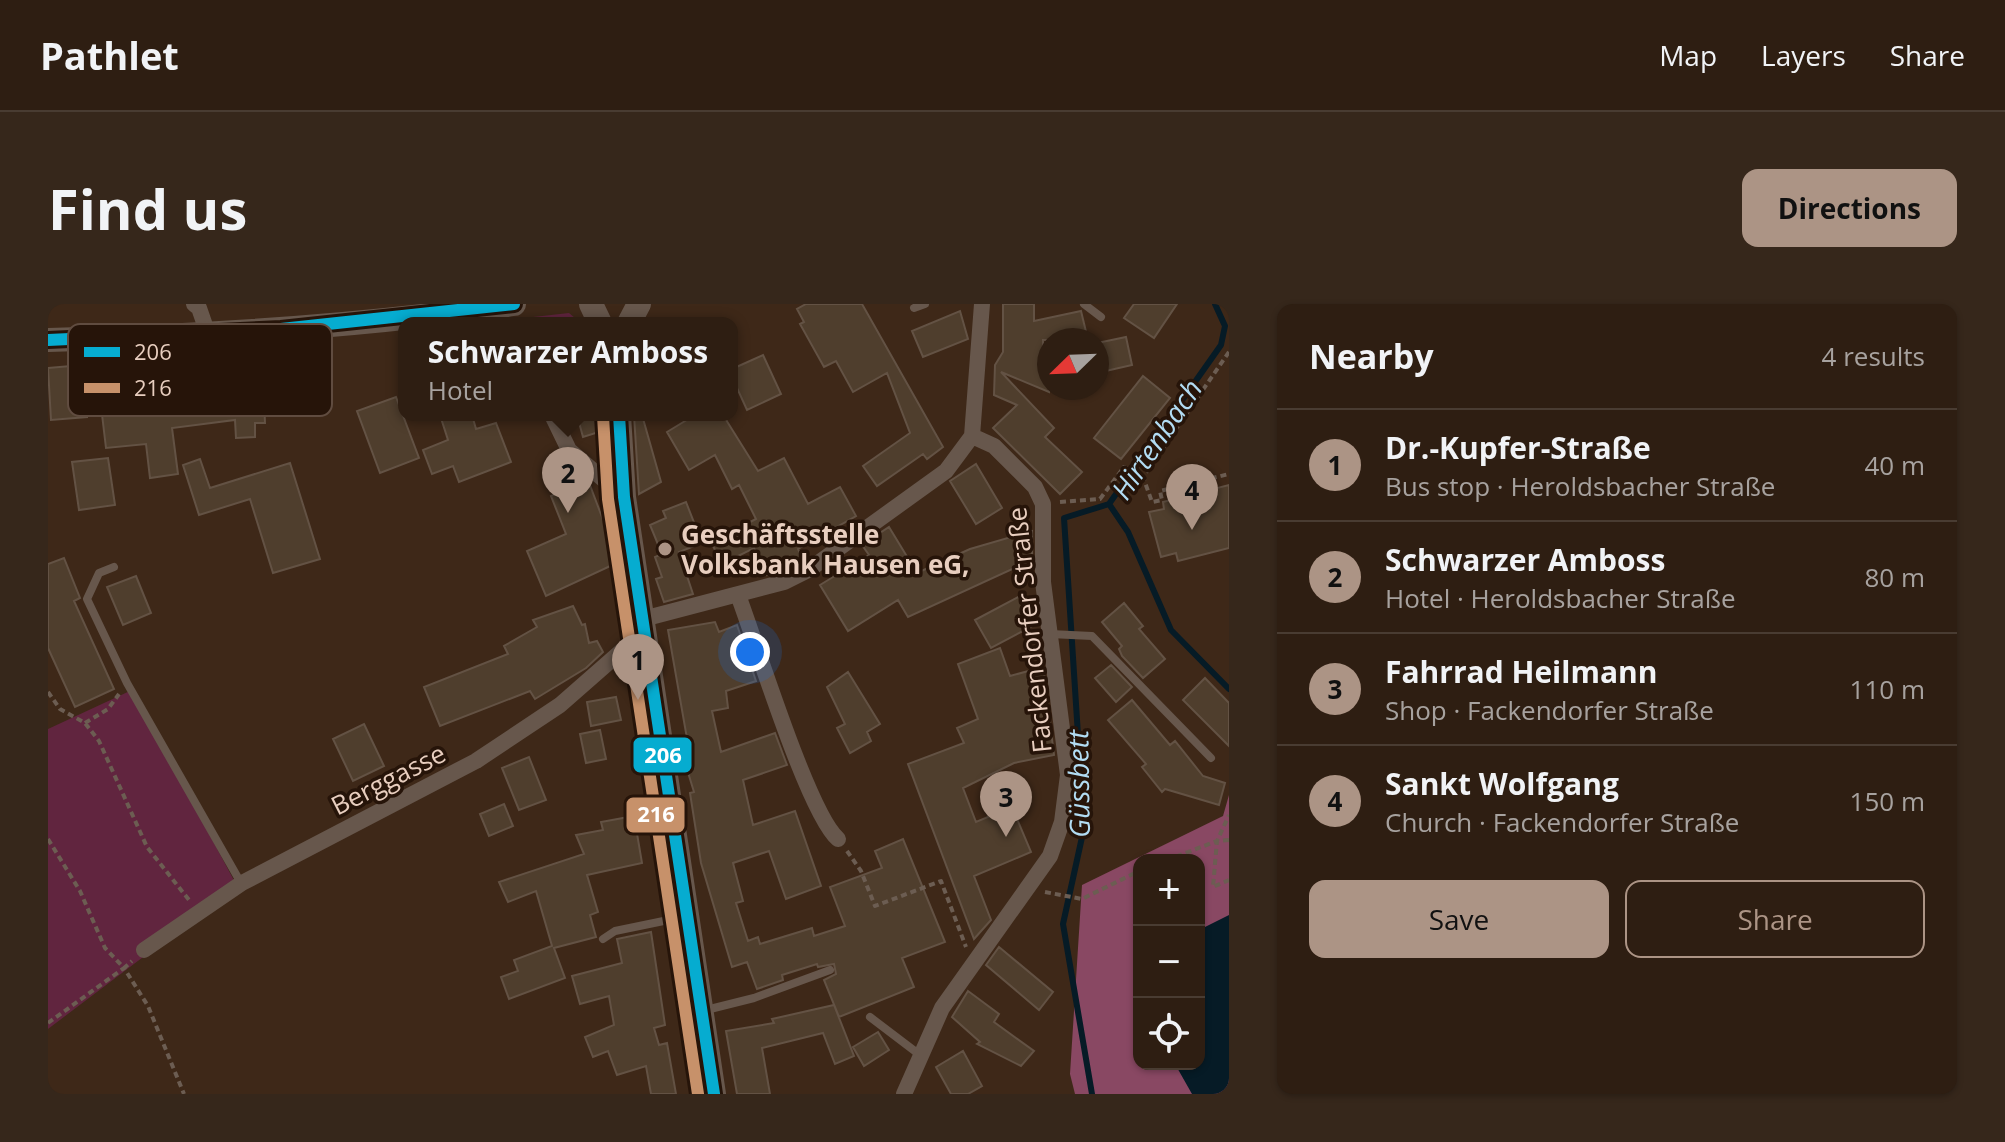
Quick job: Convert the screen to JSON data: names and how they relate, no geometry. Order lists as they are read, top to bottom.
{
  "streets": {
    "street": ["Fackendorfer Straße", "Berggasse"]
  },
  "water": ["Hirtenbach", "Güssbett"],
  "places": ["Geschäftsstelle Volksbank Hausen eG,"],
  "lines": ["transit line 206", "transit line 216"],
  "legend": ["206", "216"],
  "north": "bottom left",
  "page": {
    "header": "Pathlet",
    "nav": ["Map", "Layers", "Share"],
    "buttons": [
      "Directions",
      ["Save", "Share"]
    ],
    "title": "Find us",
    "heading": ["Nearby", "4 results"],
    "popup": ["Schwarzer Amboss", "Hotel"],
    "list": [
      {
        "mark": "1",
        "name": "Dr.-Kupfer-Straße",
        "note": "Bus stop · Heroldsbacher Straße",
        "value": "40 m"
      },
      {
        "mark": "2",
        "name": "Schwarzer Amboss",
        "note": "Hotel · Heroldsbacher Straße",
        "value": "80 m"
      },
      {
        "mark": "3",
        "name": "Fahrrad Heilmann",
        "note": "Shop · Fackendorfer Straße",
        "value": "110 m"
      },
      {
        "mark": "4",
        "name": "Sankt Wolfgang",
        "note": "Church · Fackendorfer Straße",
        "value": "150 m"
      }
    ],
    "pins": [
      "2",
      "4",
      "1",
      "3"
    ],
    "map_buttons": ["+", "−"]
  }
}
